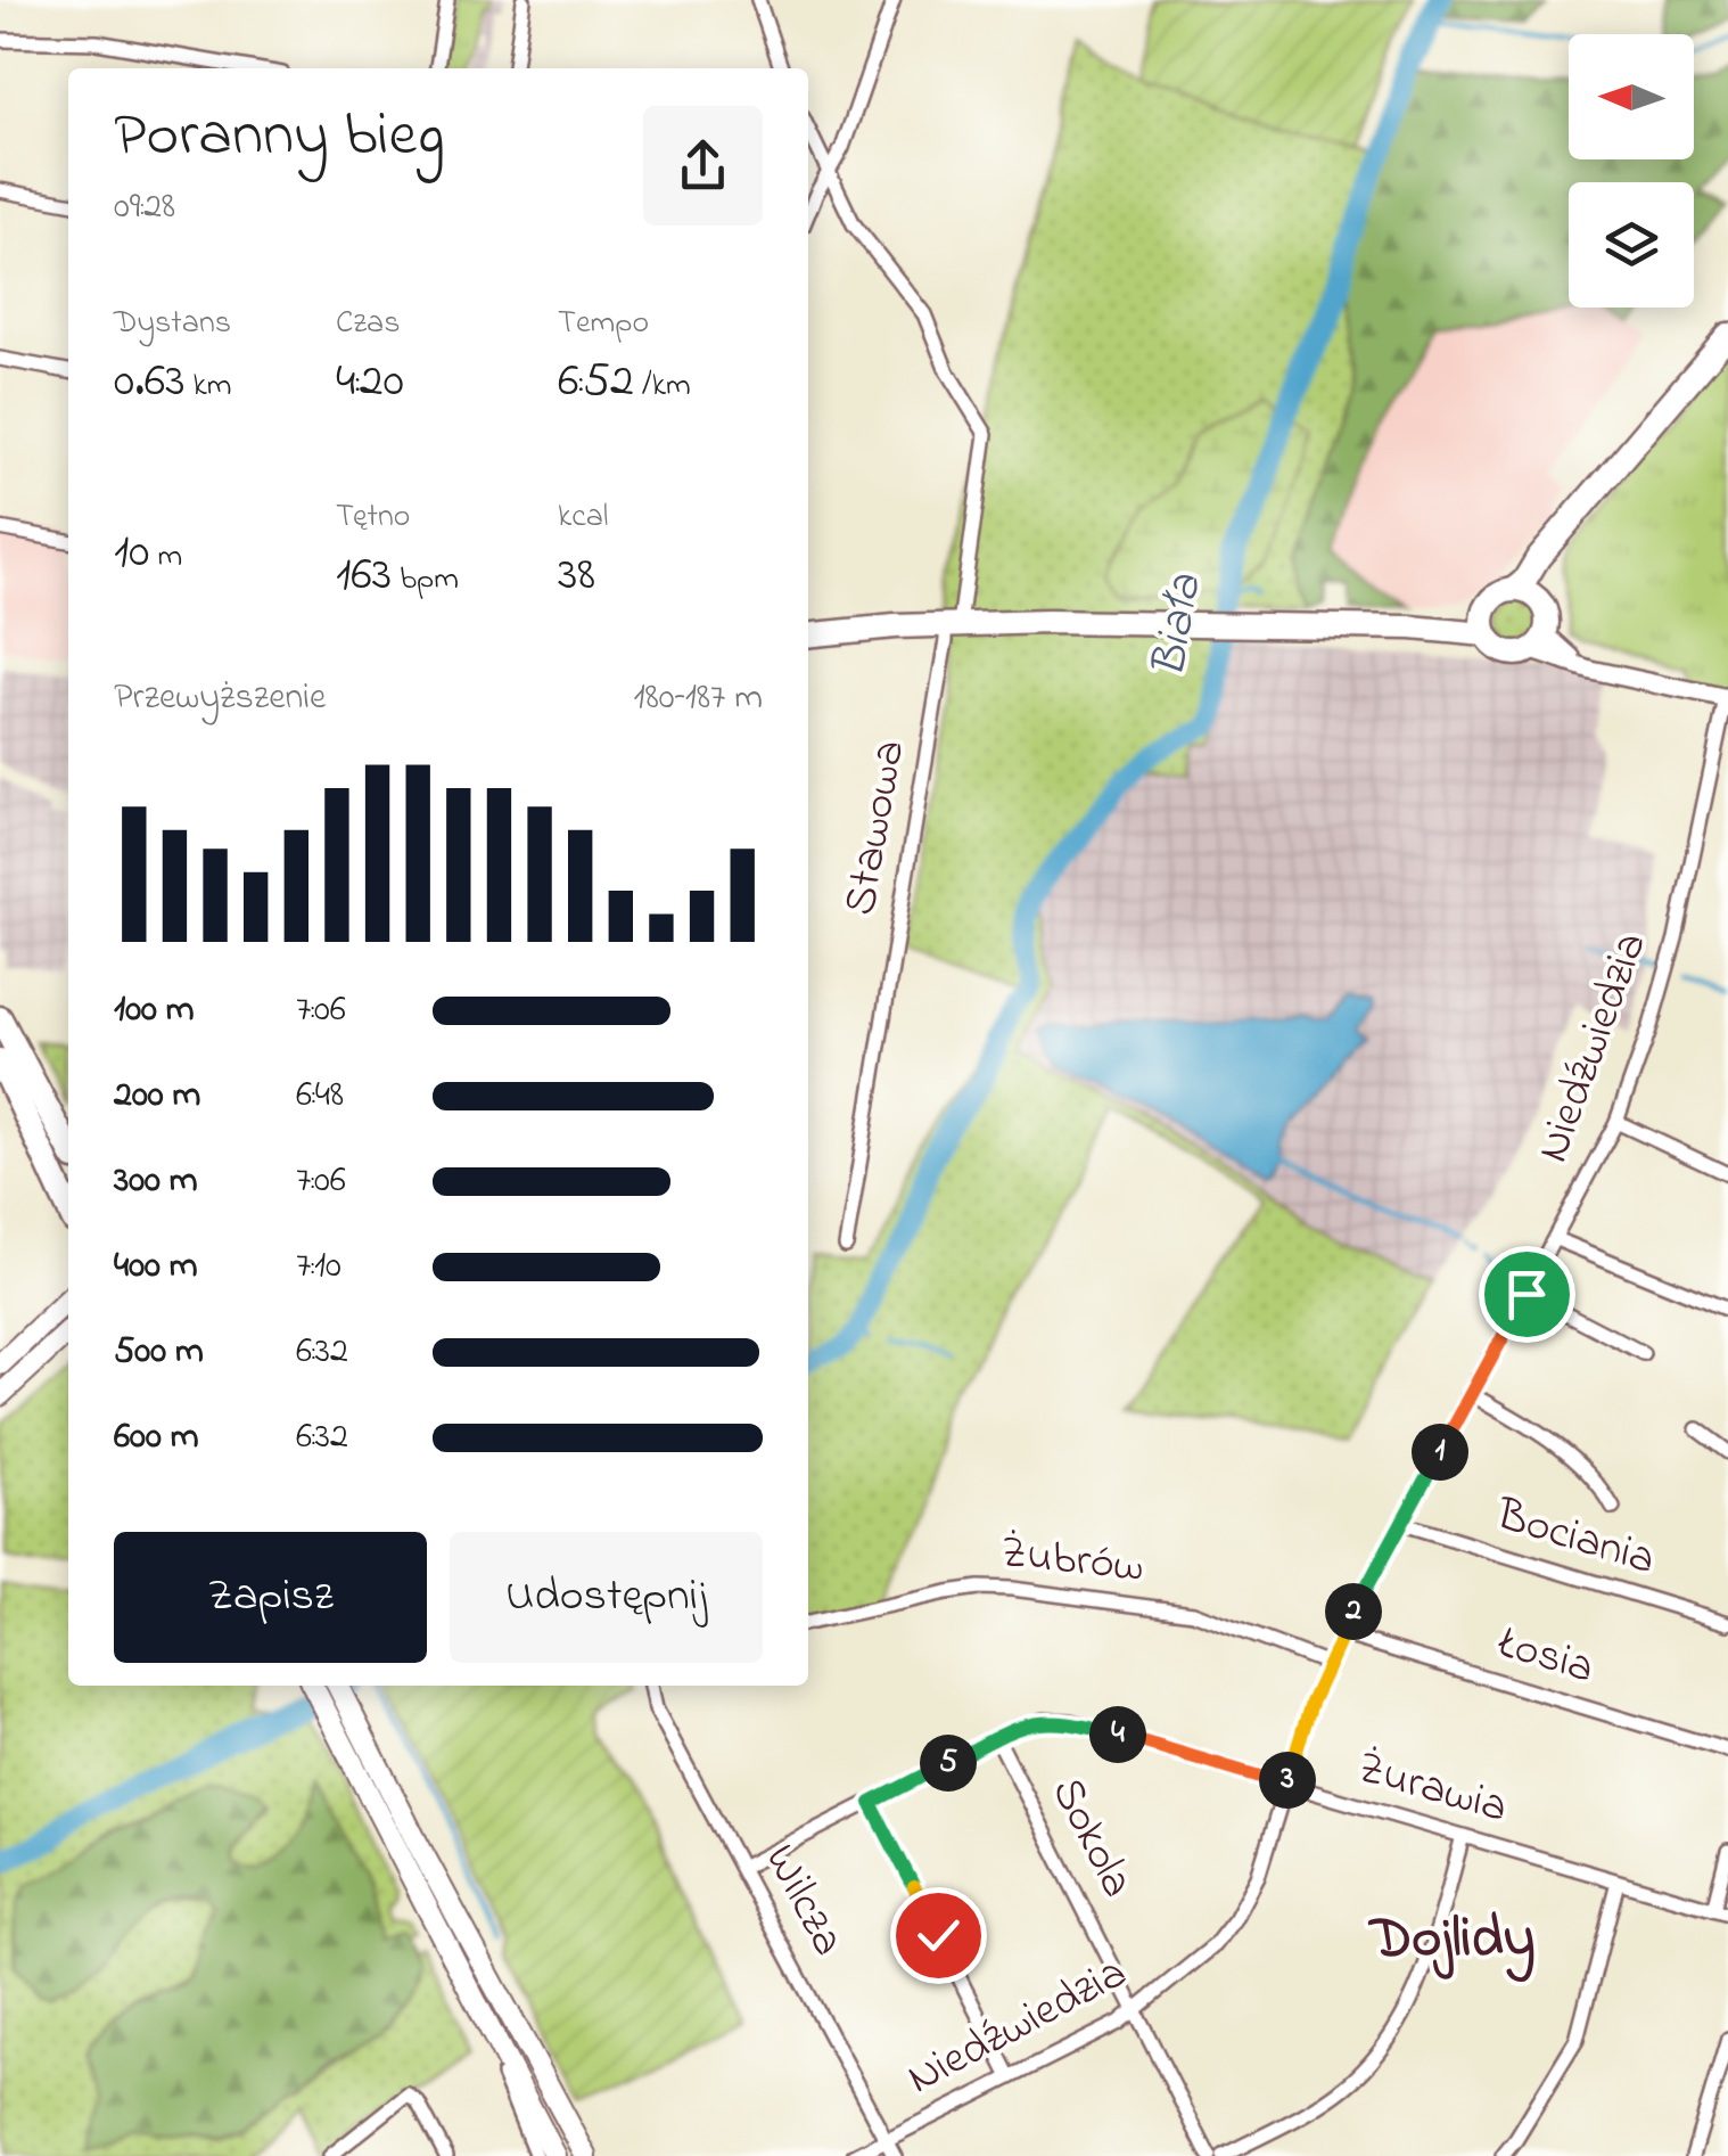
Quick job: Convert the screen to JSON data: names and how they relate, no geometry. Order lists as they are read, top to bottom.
{
  "streets": {
    "street": [
      "Stawowa",
      "Niedźwiedzia",
      "Bociania",
      "Żubrów",
      "Łosia",
      "Żurawia",
      "Sokola",
      "Wilcza"
    ]
  },
  "crossings": [
    ["Niedźwiedzia", "Bociania"],
    ["Niedźwiedzia", "Żubrów"],
    ["Niedźwiedzia", "Łosia"],
    ["Niedźwiedzia", "Żurawia"],
    ["Niedźwiedzia", "Sokola"],
    ["Niedźwiedzia", "Wilcza"],
    ["Żurawia", "Sokola"],
    ["Żurawia", "Wilcza"]
  ],
  "districts": ["Dojlidy"],
  "water": ["Biała"],
  "north": "left",
  "page": {
    "heading": ["Poranny bieg", "09:28"],
    "stats": [
      ["Dystans", "0.63 km"],
      ["Czas", "4:20"],
      ["Tempo", "6:52 /km"],
      ["10 m"],
      ["Tętno", "163 bpm"],
      ["kcal", "38"]
    ],
    "chart": ["Przewyższenie", "180–187 m"],
    "list": [
      {
        "name": "100 m",
        "note": "7:06"
      },
      {
        "name": "200 m",
        "note": "6:48"
      },
      {
        "name": "300 m",
        "note": "7:06"
      },
      {
        "name": "400 m",
        "note": "7:10"
      },
      {
        "name": "500 m",
        "note": "6:32"
      },
      {
        "name": "600 m",
        "note": "6:32"
      }
    ],
    "pins": [
      "1",
      "2",
      "4",
      "5",
      "3"
    ],
    "buttons": ["Zapisz", "Udostępnij"]
  }
}
